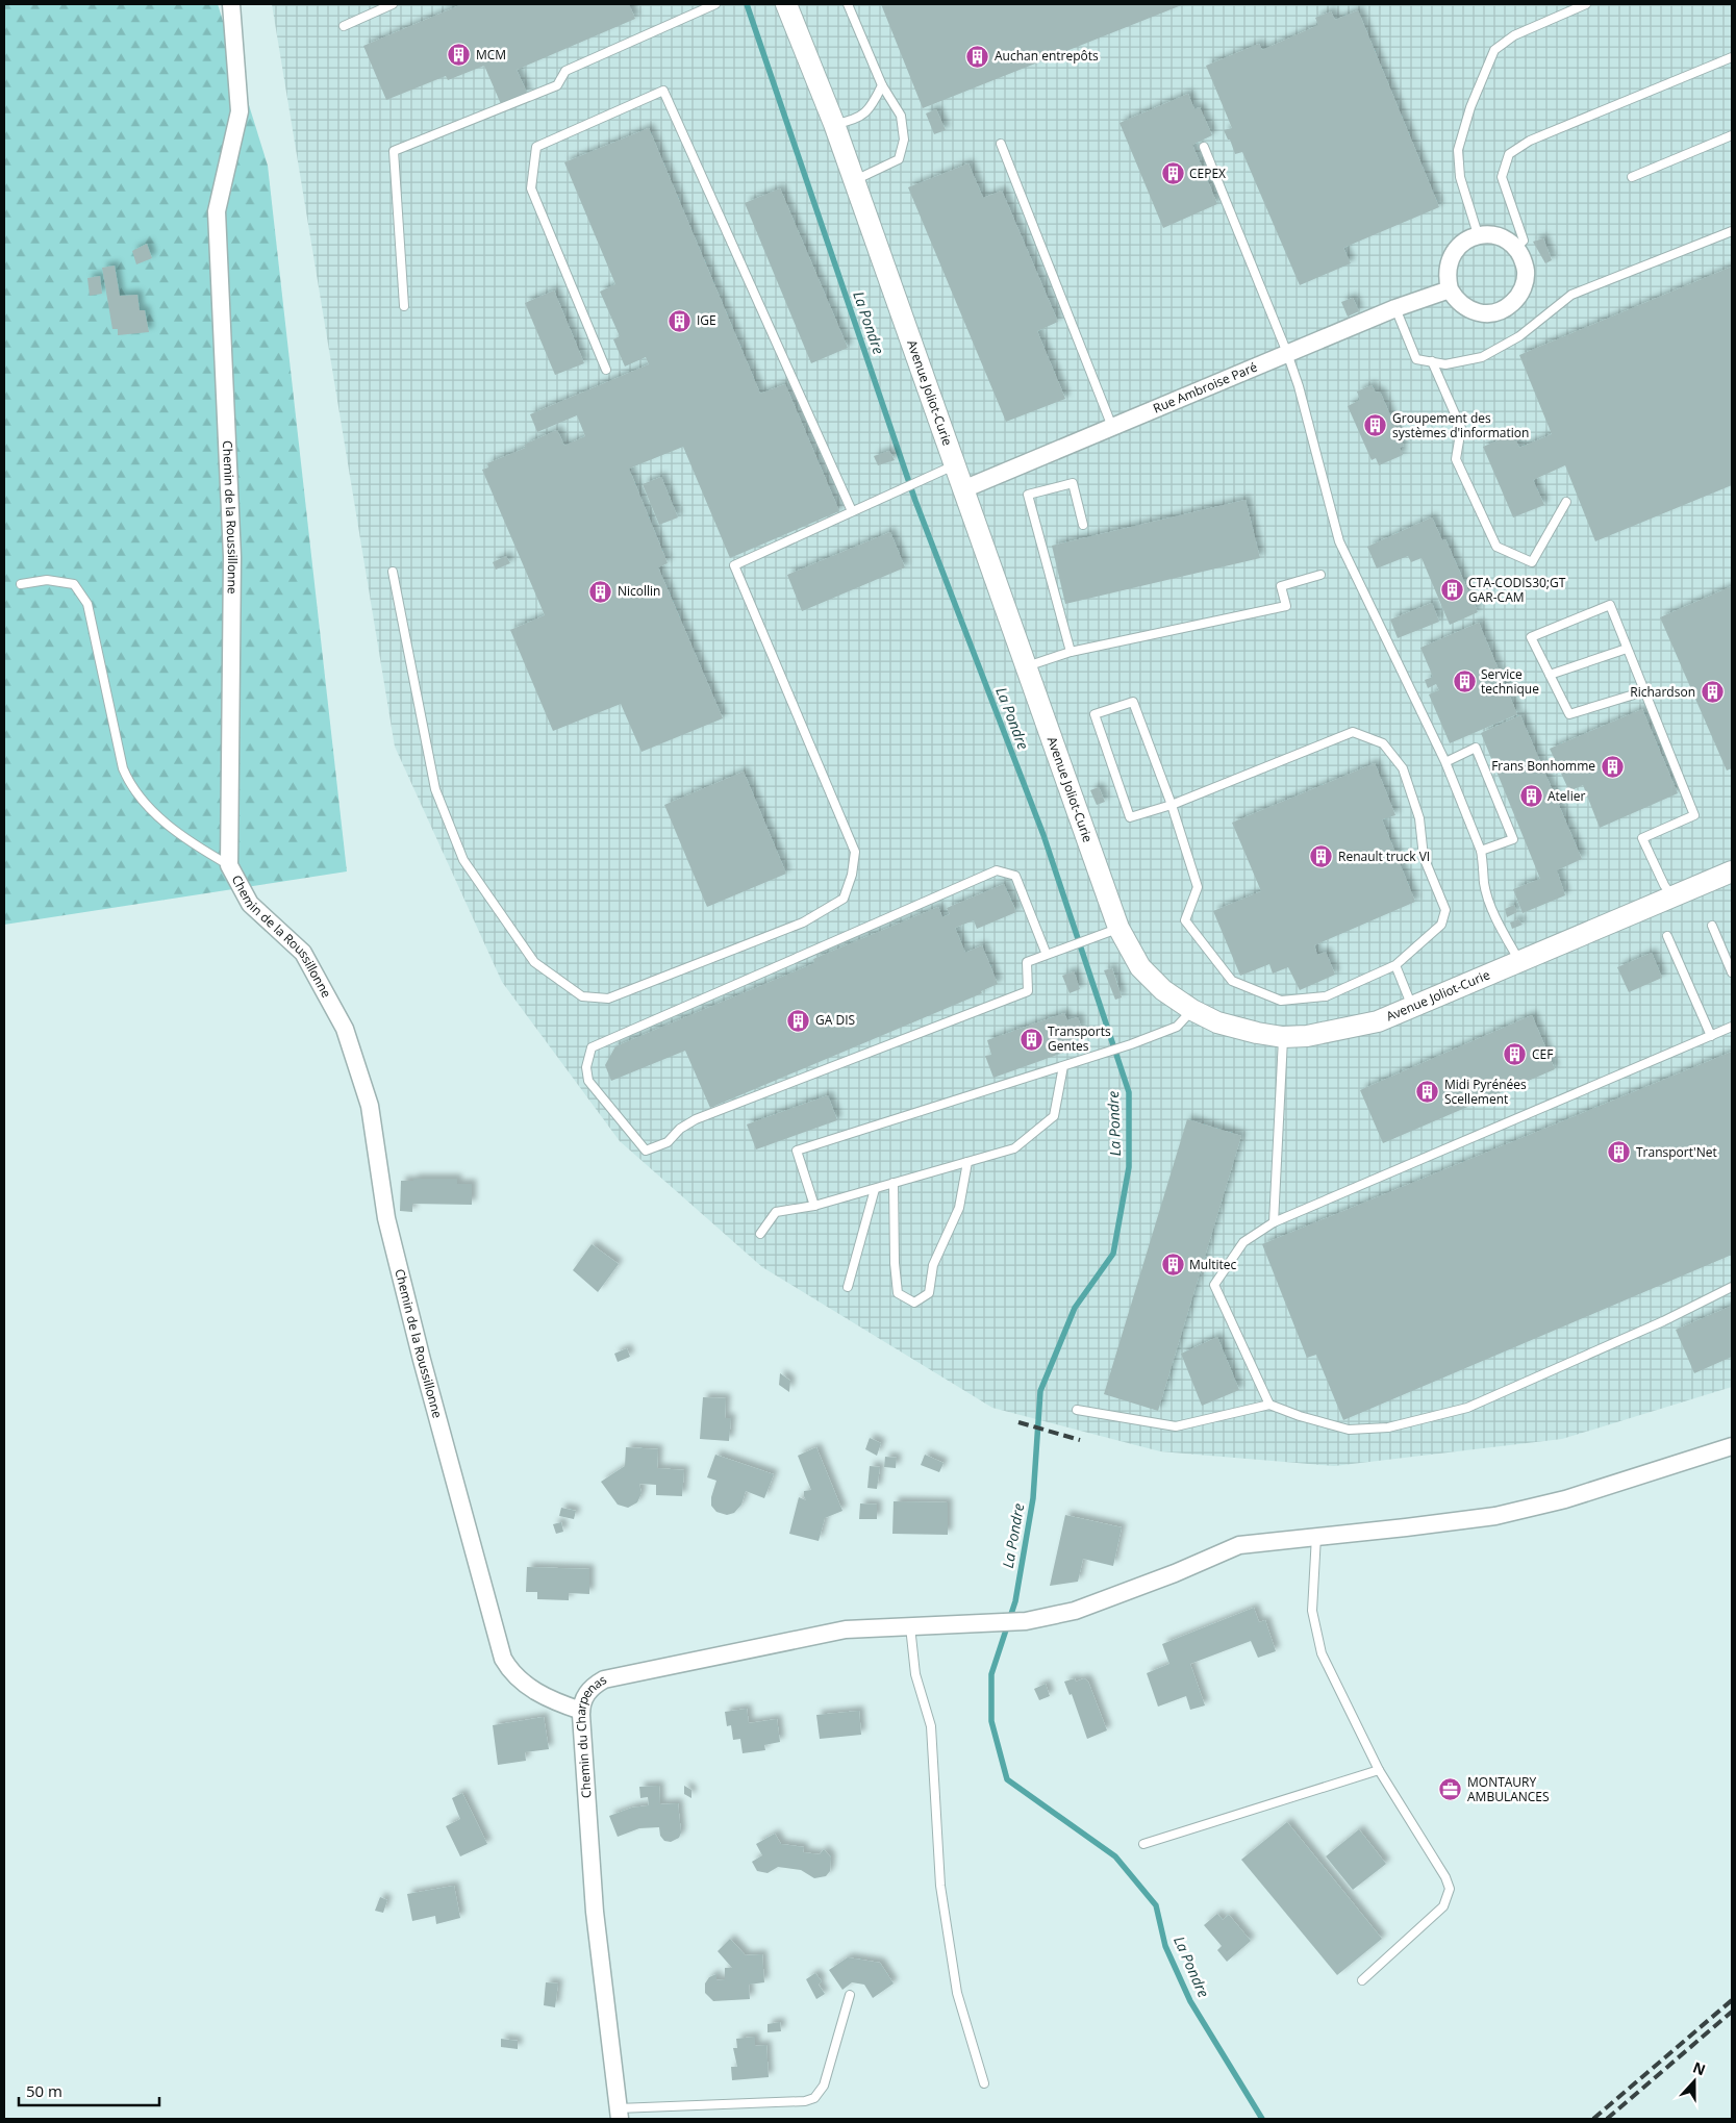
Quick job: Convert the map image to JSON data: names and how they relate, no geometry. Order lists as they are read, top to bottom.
{
  "streets": {
    "street": [
      "Rue Ambroise Paré",
      "Avenue Joliot-Curie",
      "Chemin de la Roussillonne",
      "Chemin du Charpenas"
    ]
  },
  "crossings": [
    ["Rue Ambroise Paré", "Avenue Joliot-Curie"],
    ["Chemin de la Roussillonne", "Chemin du Charpenas"]
  ],
  "water": ["La Pondre"],
  "places": {
    "building": [
      "MCM",
      "Auchan entrepôts",
      "CEPEX",
      "IGE",
      "Groupement des systèmes d'information",
      "CTA-CODIS30;GT GAR-CAM",
      "Nicollin",
      "Service technique",
      "Richardson",
      "Frans Bonhomme",
      "Atelier",
      "Renault truck VI",
      "GA DIS",
      "Transports Gentes",
      "CEF",
      "Midi Pyrénées Scellement",
      "Transport'Net",
      "Multitec"
    ],
    "office": ["MONTAURY AMBULANCES"]
  },
  "scale_bar": "50 m",
  "north": "top"
}
